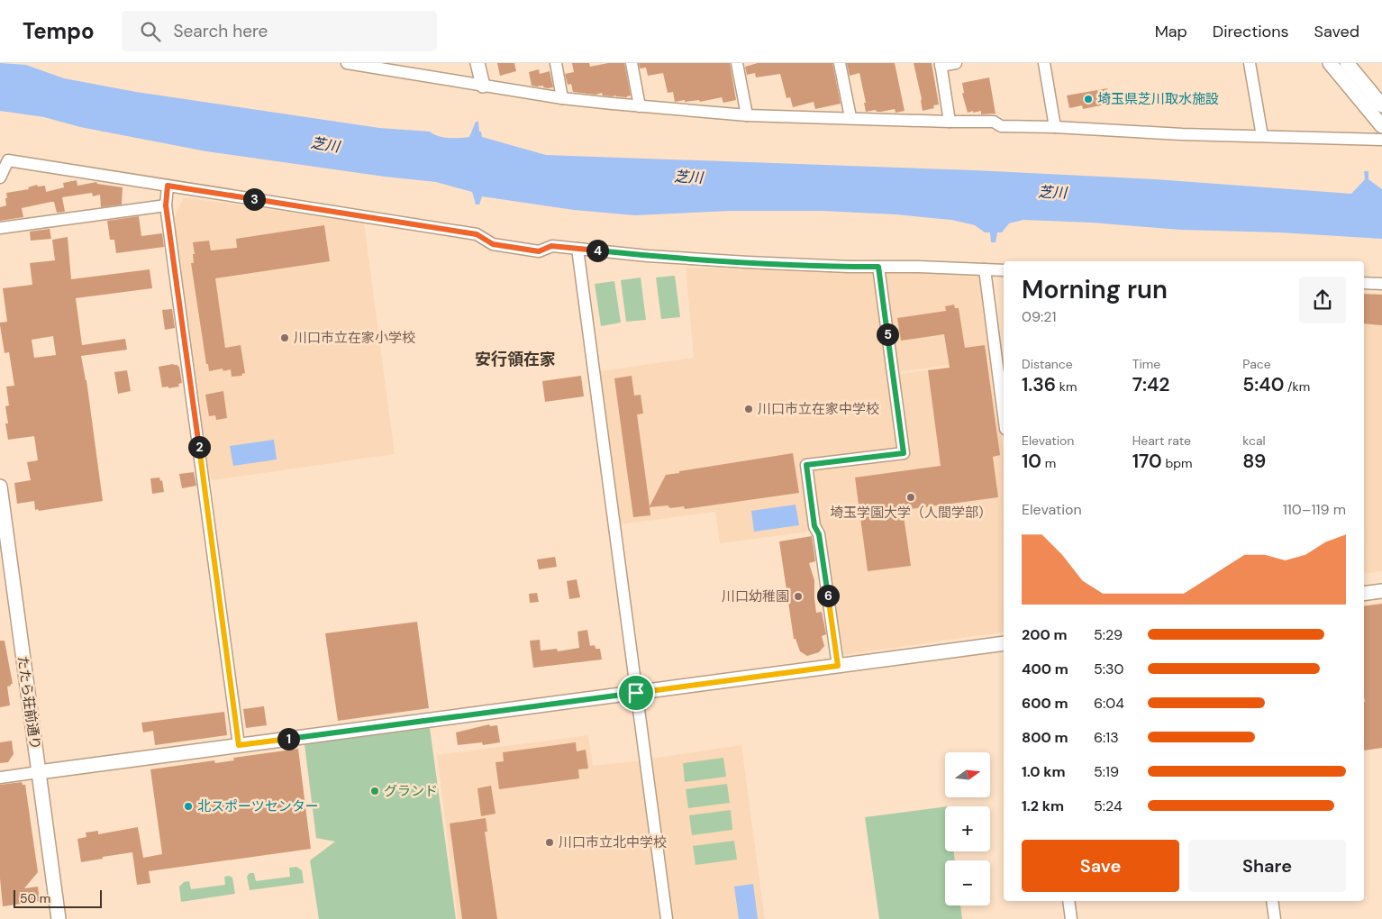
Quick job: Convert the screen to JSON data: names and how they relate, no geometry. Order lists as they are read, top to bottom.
{
  "streets": {
    "street": ["たたら荘前通り"]
  },
  "districts": ["安行領在家"],
  "water": ["芝川"],
  "places": [
    "埼玉県芝川取水施設",
    "川口市立在家小学校",
    "川口市立在家中学校",
    "埼玉学園大学（人間学部）",
    "川口幼稚園",
    "グランド",
    "北スポーツセンター",
    "川口市立北中学校"
  ],
  "scale_bar": "50 m",
  "north": "right",
  "page": {
    "header": "Tempo",
    "search": "Search here",
    "nav": ["Map", "Directions", "Saved"],
    "pins": [
      "3",
      "4",
      "5",
      "2",
      "6",
      "1"
    ],
    "heading": ["Morning run", "09:21"],
    "stats": [
      ["Distance", "1.36 km"],
      ["Time", "7:42"],
      ["Pace", "5:40 /km"],
      ["Elevation", "10 m"],
      ["Heart rate", "170 bpm"],
      ["kcal", "89"]
    ],
    "chart": ["Elevation", "110–119 m"],
    "list": [
      {
        "name": "200 m",
        "note": "5:29"
      },
      {
        "name": "400 m",
        "note": "5:30"
      },
      {
        "name": "600 m",
        "note": "6:04"
      },
      {
        "name": "800 m",
        "note": "6:13"
      },
      {
        "name": "1.0 km",
        "note": "5:19"
      },
      {
        "name": "1.2 km",
        "note": "5:24"
      }
    ],
    "map_buttons": ["+", "−"],
    "buttons": ["Save", "Share"],
    "scale": "50 m"
  }
}
